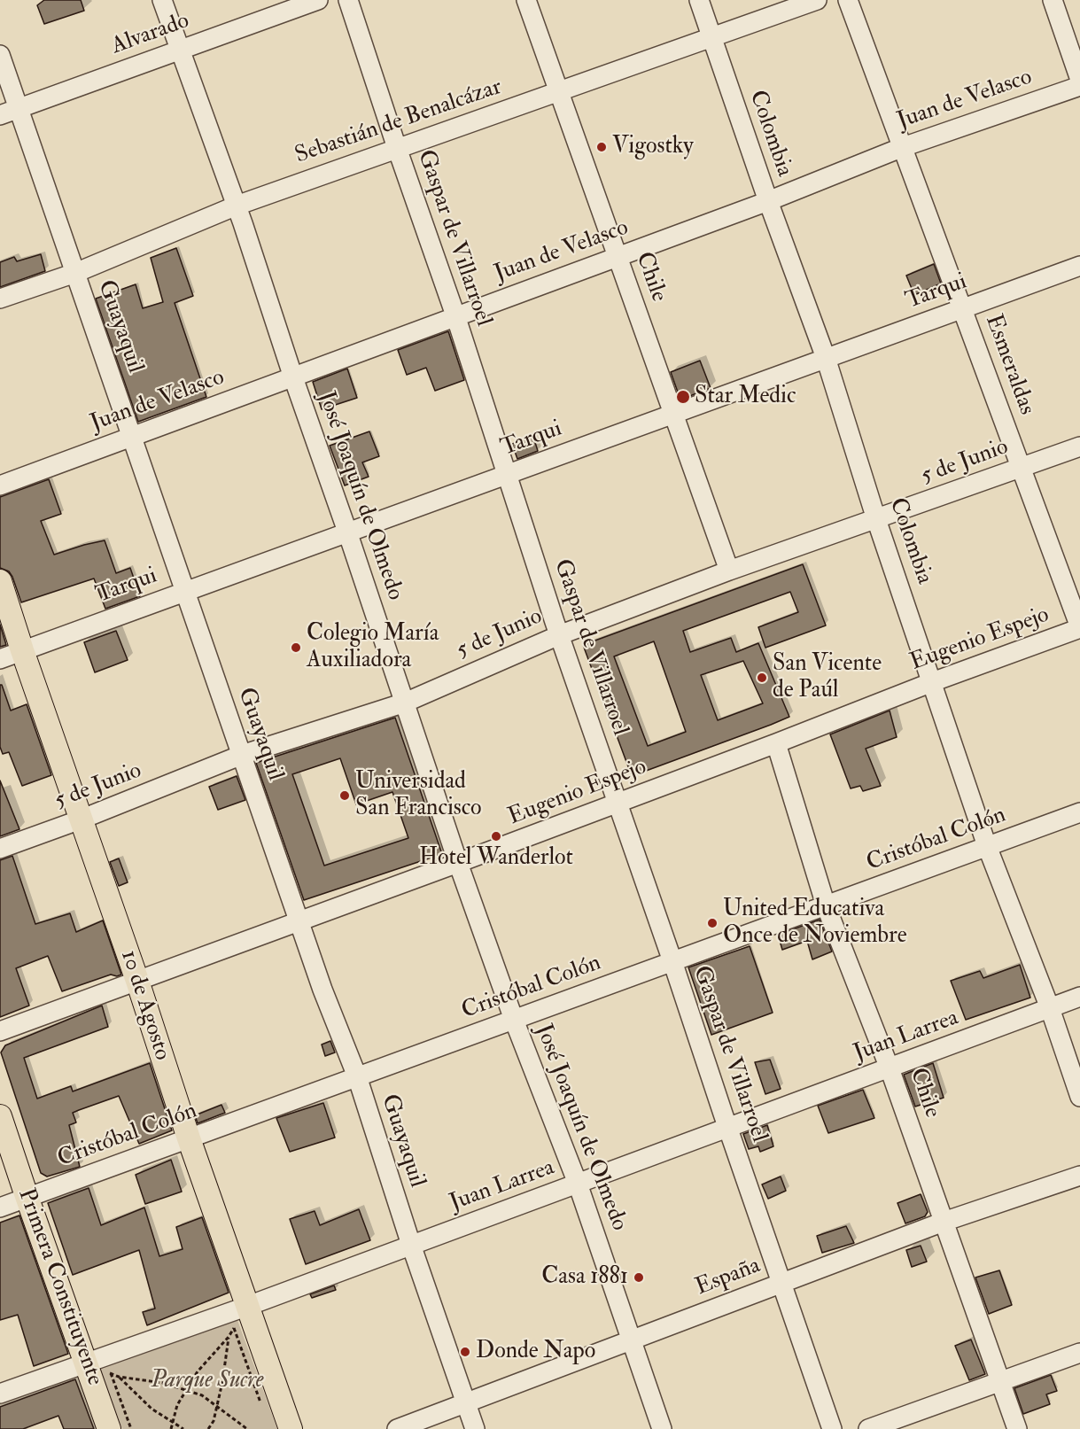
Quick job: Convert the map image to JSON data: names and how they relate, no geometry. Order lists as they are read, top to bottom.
{
  "streets": {
    "main road": ["10 de Agosto", "Primera Constituyente"],
    "street": [
      "Alvarado",
      "Juan de Velasco",
      "Sebastián de Benalcázar",
      "Colombia",
      "Gaspar de Villarroel",
      "Chile",
      "Tarqui",
      "Guayaquil",
      "Esmeraldas",
      "5 de Junio",
      "José Joaquín de Olmedo",
      "Eugenio Espejo",
      "Cristóbal Colón",
      "Juan Larrea",
      "España"
    ]
  },
  "crossings": [
    ["Alvarado", "Guayaquil"],
    ["Alvarado", "José Joaquín de Olmedo"],
    ["Juan de Velasco", "Colombia"],
    ["Juan de Velasco", "Gaspar de Villarroel"],
    ["Juan de Velasco", "Chile"],
    ["Juan de Velasco", "Guayaquil"],
    ["Juan de Velasco", "Esmeraldas"],
    ["Juan de Velasco", "José Joaquín de Olmedo"],
    ["Sebastián de Benalcázar", "Colombia"],
    ["Sebastián de Benalcázar", "Gaspar de Villarroel"],
    ["Sebastián de Benalcázar", "Chile"],
    ["Sebastián de Benalcázar", "Guayaquil"],
    ["Sebastián de Benalcázar", "José Joaquín de Olmedo"],
    ["Colombia", "Tarqui"],
    ["Colombia", "5 de Junio"],
    ["Colombia", "Eugenio Espejo"],
    ["Colombia", "Cristóbal Colón"],
    ["Colombia", "Juan Larrea"],
    ["Gaspar de Villarroel", "Tarqui"],
    ["Gaspar de Villarroel", "5 de Junio"],
    ["Gaspar de Villarroel", "Eugenio Espejo"],
    ["Gaspar de Villarroel", "Cristóbal Colón"],
    ["Gaspar de Villarroel", "Juan Larrea"],
    ["Gaspar de Villarroel", "España"],
    ["Chile", "Tarqui"],
    ["Chile", "5 de Junio"],
    ["Chile", "Eugenio Espejo"],
    ["Chile", "Cristóbal Colón"],
    ["Chile", "Juan Larrea"],
    ["Chile", "España"],
    ["Tarqui", "Guayaquil"],
    ["Tarqui", "Esmeraldas"],
    ["Tarqui", "José Joaquín de Olmedo"],
    ["Tarqui", "10 de Agosto"],
    ["Guayaquil", "5 de Junio"],
    ["Guayaquil", "Eugenio Espejo"],
    ["Guayaquil", "Cristóbal Colón"],
    ["Guayaquil", "Juan Larrea"],
    ["Guayaquil", "España"],
    ["Esmeraldas", "5 de Junio"],
    ["Esmeraldas", "Eugenio Espejo"],
    ["5 de Junio", "José Joaquín de Olmedo"],
    ["5 de Junio", "10 de Agosto"],
    ["José Joaquín de Olmedo", "Eugenio Espejo"],
    ["José Joaquín de Olmedo", "Cristóbal Colón"],
    ["José Joaquín de Olmedo", "Juan Larrea"],
    ["José Joaquín de Olmedo", "España"],
    ["Eugenio Espejo", "10 de Agosto"],
    ["Cristóbal Colón", "10 de Agosto"],
    ["Cristóbal Colón", "Primera Constituyente"],
    ["10 de Agosto", "Juan Larrea"],
    ["Juan Larrea", "Primera Constituyente"]
  ],
  "parks": ["Parque Sucre"],
  "places": [
    "Vigostky",
    "Star Medic",
    "Colegio María Auxiliadora",
    "San Vicente de Paúl",
    "Universidad San Francisco",
    "Hotel Wanderlot",
    "United Educativa Once de Noviembre",
    "Casa 1881",
    "Donde Napo"
  ]
}
